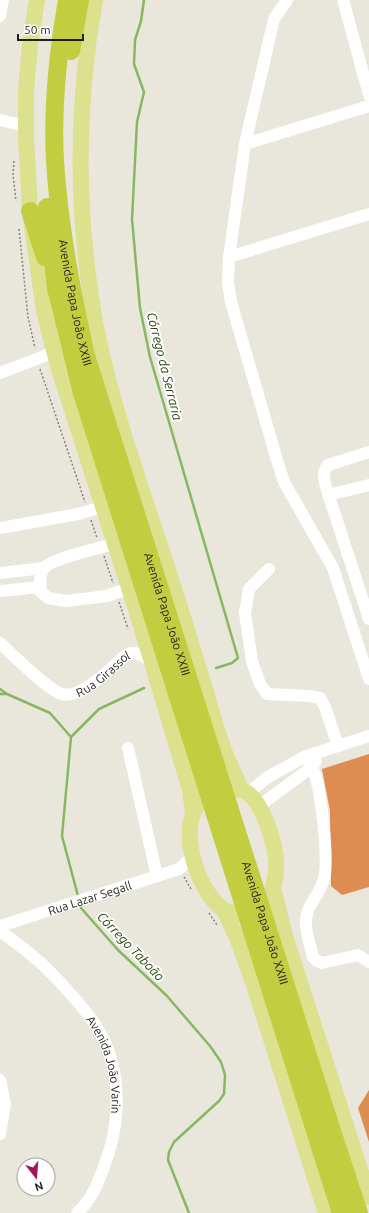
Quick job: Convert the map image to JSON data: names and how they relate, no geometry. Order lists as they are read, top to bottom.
{
  "streets": {
    "highway": ["Avenida Papa João XXIII"],
    "street": ["Rua Girassol", "Rua Lazar Segall", "Avenida João Varin"]
  },
  "crossings": [
    ["Avenida Papa João XXIII", "Rua Girassol"],
    ["Avenida Papa João XXIII", "Rua Lazar Segall"]
  ],
  "water": ["Córrego da Serraria", "Córrego Taboão"],
  "scale_bar": "50 m",
  "north": "bottom"
}
